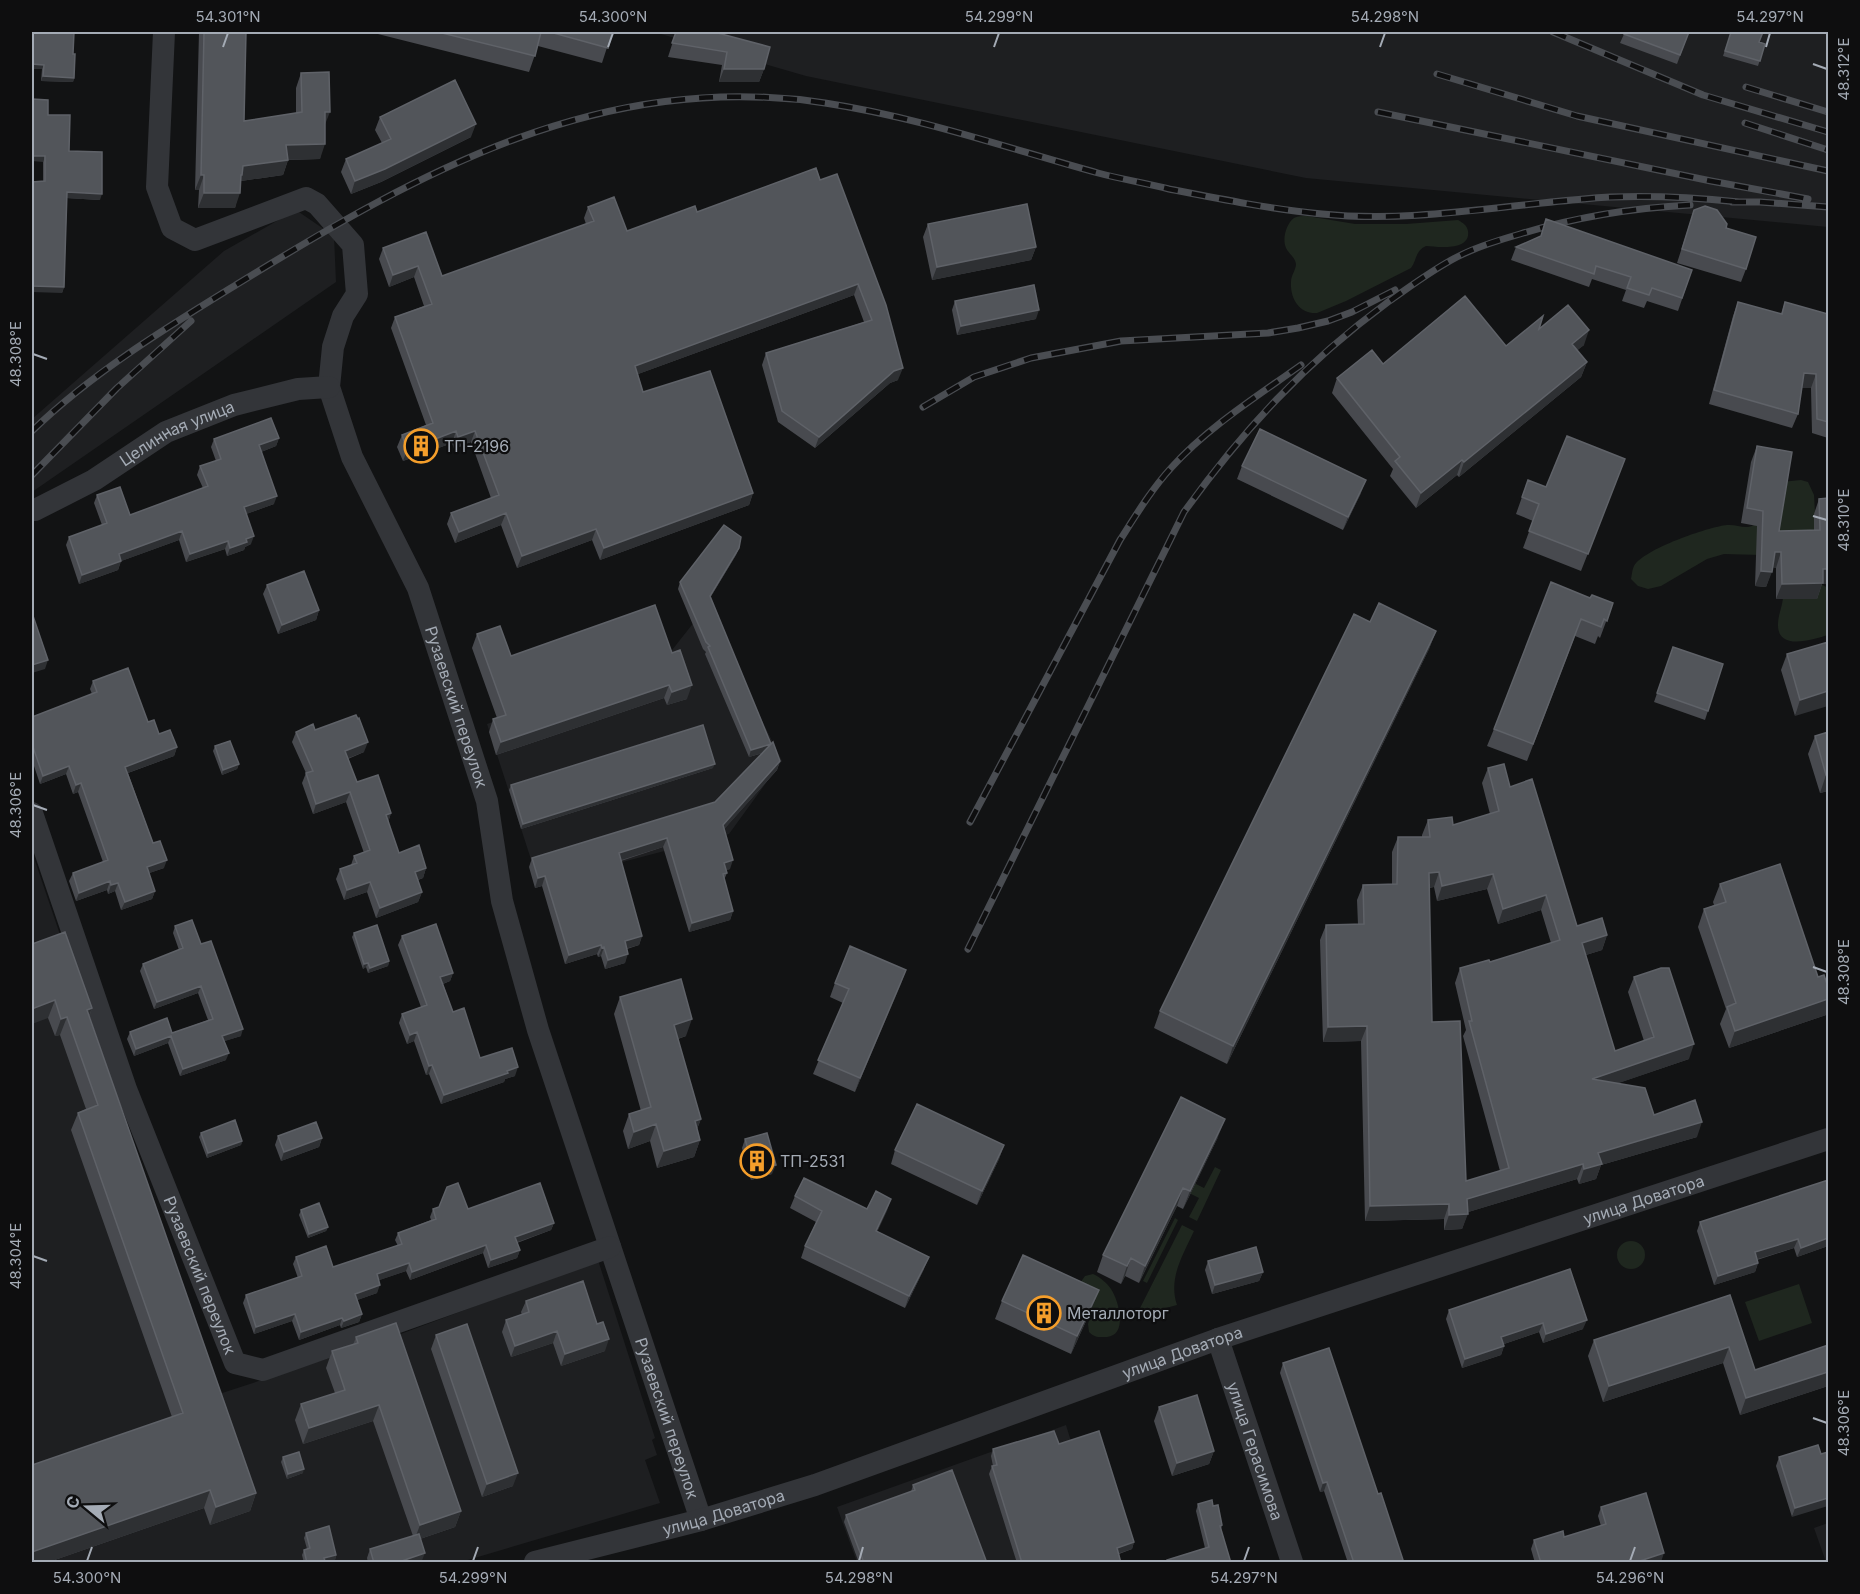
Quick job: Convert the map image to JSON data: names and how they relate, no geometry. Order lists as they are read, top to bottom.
{
  "streets": {
    "street": [
      "Целинная улица",
      "Рузаевский переулок",
      "улица Доватора",
      "улица Герасимова"
    ]
  },
  "crossings": [
    ["Целинная улица", "Рузаевский переулок"],
    ["Рузаевский переулок", "улица Доватора"],
    ["улица Доватора", "улица Герасимова"]
  ],
  "places": {
    "building": ["ТП-2196", "ТП-2531", "Металлоторг"]
  },
  "north": "left",
  "coordinates": [
    "54.301°N",
    "54.300°N",
    "54.299°N",
    "54.298°N",
    "54.297°N",
    "48.312°E",
    "48.308°E",
    "48.310°E",
    "48.306°E",
    "48.304°E",
    "54.296°N"
  ]
}
